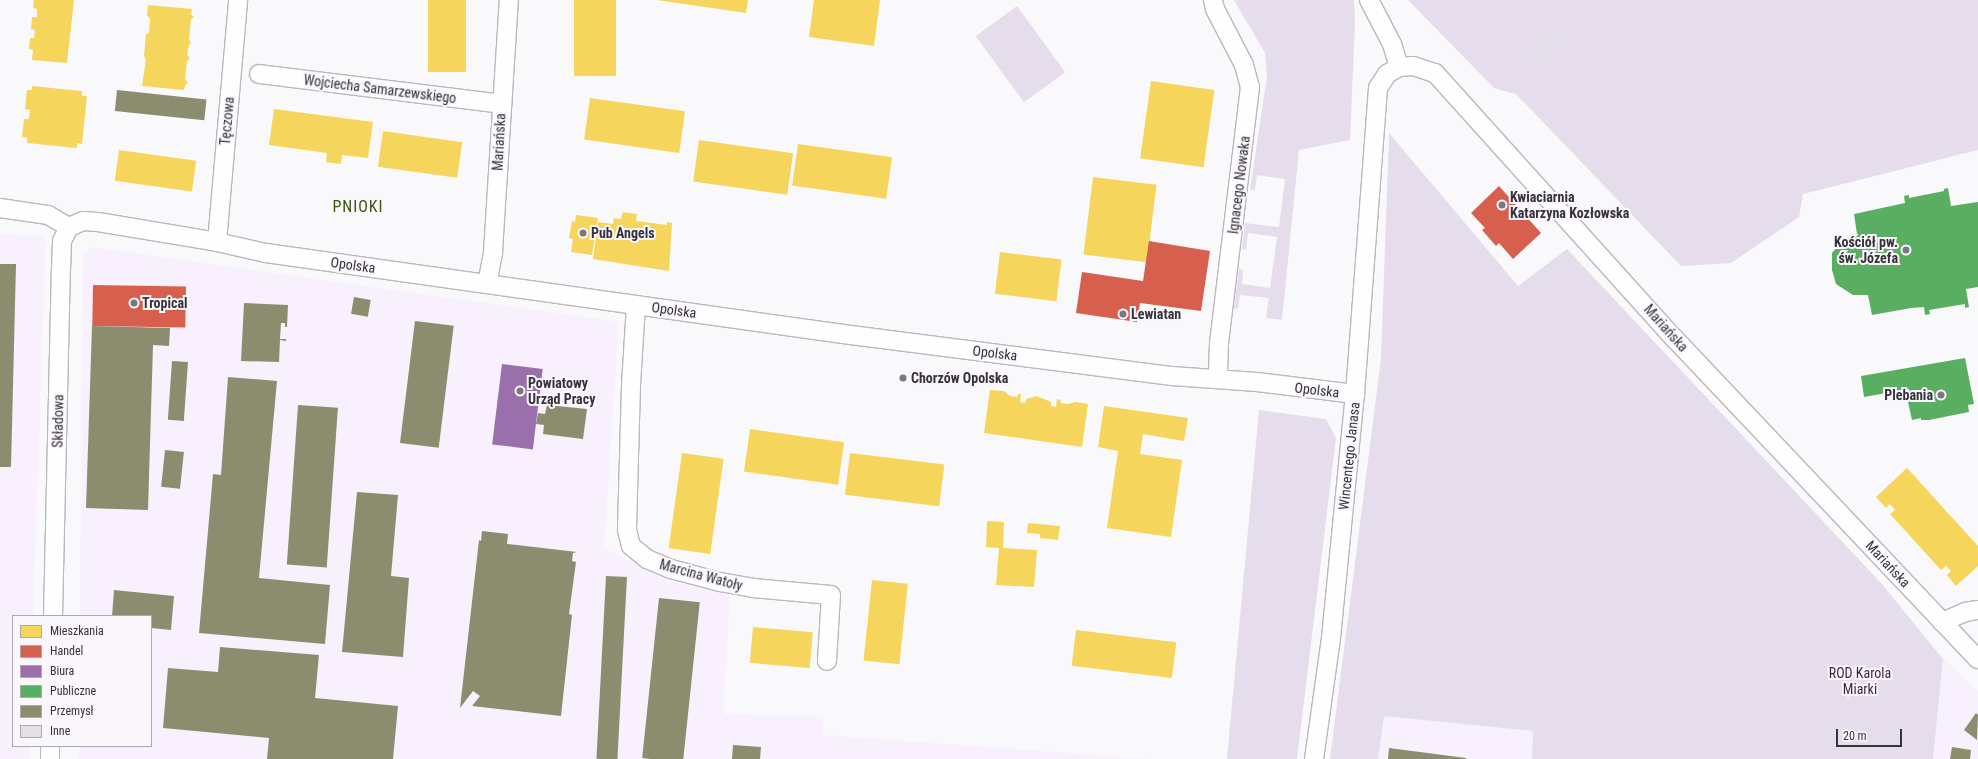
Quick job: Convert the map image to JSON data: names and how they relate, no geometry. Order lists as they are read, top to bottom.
{
  "streets": {
    "street": [
      "Wojciecha Samarzewskiego",
      "Tęczowa",
      "Mariańska",
      "Ignacego Nowaka",
      "Opolska",
      "Składowa",
      "Wincentego Janasa",
      "Marcina Watoły"
    ]
  },
  "crossings": [
    ["Wojciecha Samarzewskiego", "Mariańska"],
    ["Tęczowa", "Opolska"],
    ["Mariańska", "Opolska"],
    ["Mariańska", "Wincentego Janasa"],
    ["Ignacego Nowaka", "Opolska"],
    ["Opolska", "Składowa"],
    ["Opolska", "Wincentego Janasa"],
    ["Opolska", "Marcina Watoły"]
  ],
  "districts": ["PNIOKI"],
  "parks": ["ROD Karola Miarki"],
  "places": [
    "Kwiaciarnia Katarzyna Kozłowska",
    "Pub Angels",
    "Kościół pw. św. Józefa",
    "Tropical",
    "Lewiatan",
    "Chorzów Opolska",
    "Powiatowy Urząd Pracy",
    "Plebania"
  ],
  "legend": [
    "Mieszkania",
    "Handel",
    "Biura",
    "Publiczne",
    "Przemysł",
    "Inne"
  ],
  "scale_bar": "20 m"
}
